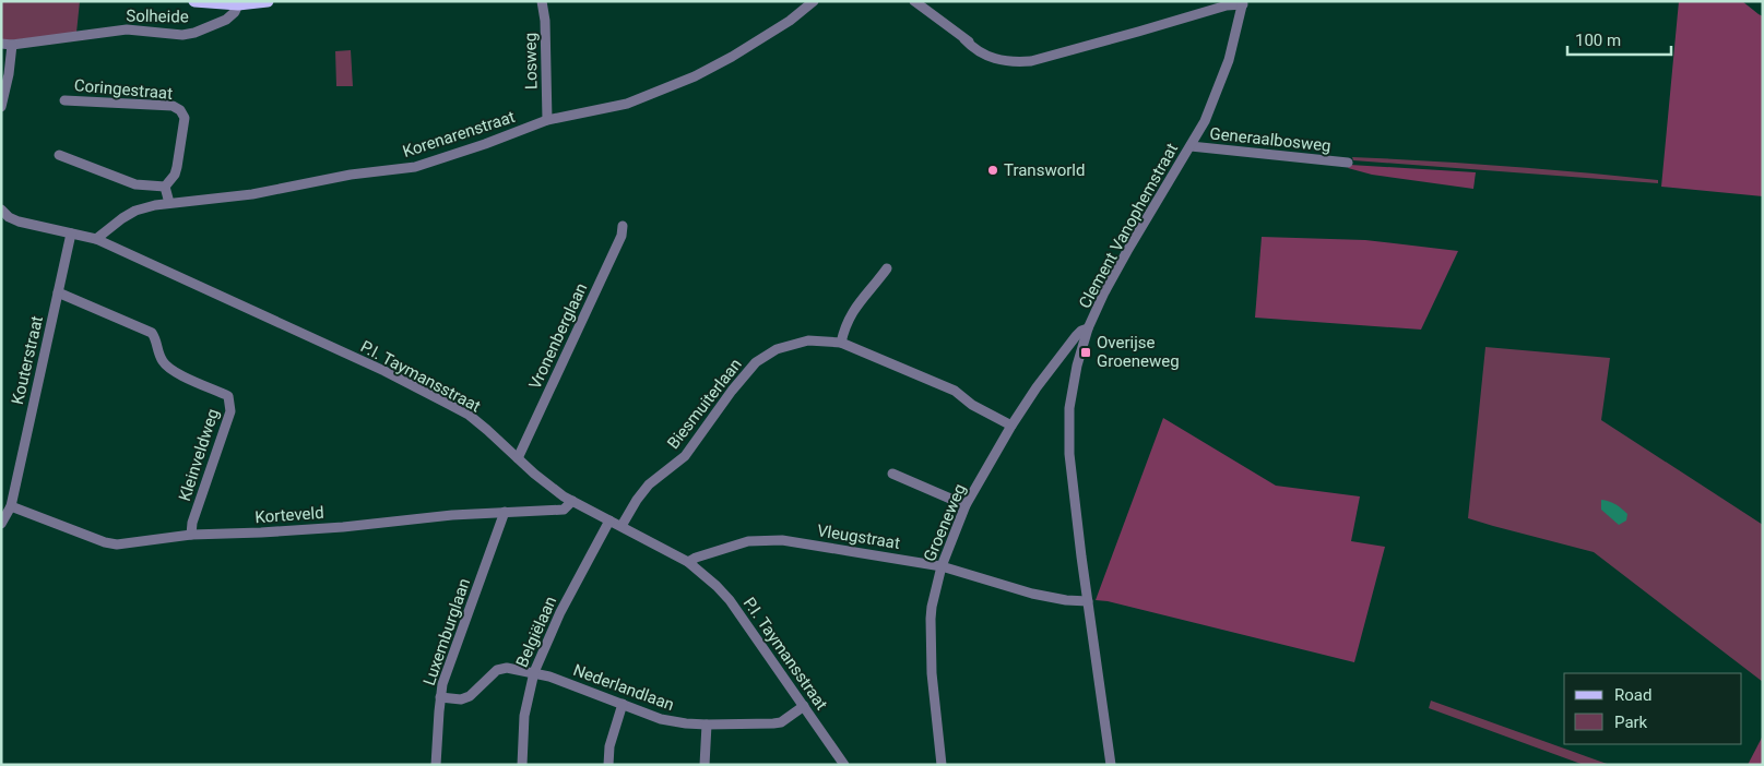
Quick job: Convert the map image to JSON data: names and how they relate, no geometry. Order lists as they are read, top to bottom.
{
  "streets": {
    "street": [
      "Solheide",
      "Losweg",
      "Coringestraat",
      "Korenarenstraat",
      "Generaalbosweg",
      "Clement Vanophemstraat",
      "Vronenberglaan",
      "Kouterstraat",
      "P.I. Taymansstraat",
      "Biesmuiterlaan",
      "Kleinveldweg",
      "Korteveld",
      "Groeneweg",
      "Vleugstraat",
      "Luxemburglaan",
      "Belgiëlaan",
      "Nederlandlaan"
    ]
  },
  "crossings": [
    ["Losweg", "Korenarenstraat"],
    ["Korenarenstraat", "P.I. Taymansstraat"],
    ["Generaalbosweg", "Clement Vanophemstraat"],
    ["Clement Vanophemstraat", "Groeneweg"],
    ["Clement Vanophemstraat", "Vleugstraat"],
    ["Vronenberglaan", "P.I. Taymansstraat"],
    ["Kouterstraat", "P.I. Taymansstraat"],
    ["Kouterstraat", "Kleinveldweg"],
    ["Kouterstraat", "Korteveld"],
    ["P.I. Taymansstraat", "Biesmuiterlaan"],
    ["P.I. Taymansstraat", "Korteveld"],
    ["P.I. Taymansstraat", "Vleugstraat"],
    ["P.I. Taymansstraat", "Belgiëlaan"],
    ["P.I. Taymansstraat", "Nederlandlaan"],
    ["Biesmuiterlaan", "Groeneweg"],
    ["Kleinveldweg", "Korteveld"],
    ["Korteveld", "Luxemburglaan"],
    ["Groeneweg", "Vleugstraat"],
    ["Luxemburglaan", "Nederlandlaan"],
    ["Belgiëlaan", "Nederlandlaan"]
  ],
  "places": {
    "other": ["Transworld"],
    "transit": ["Overijse Groeneweg"]
  },
  "legend": ["Road", "Park"],
  "scale_bar": "100 m"
}
